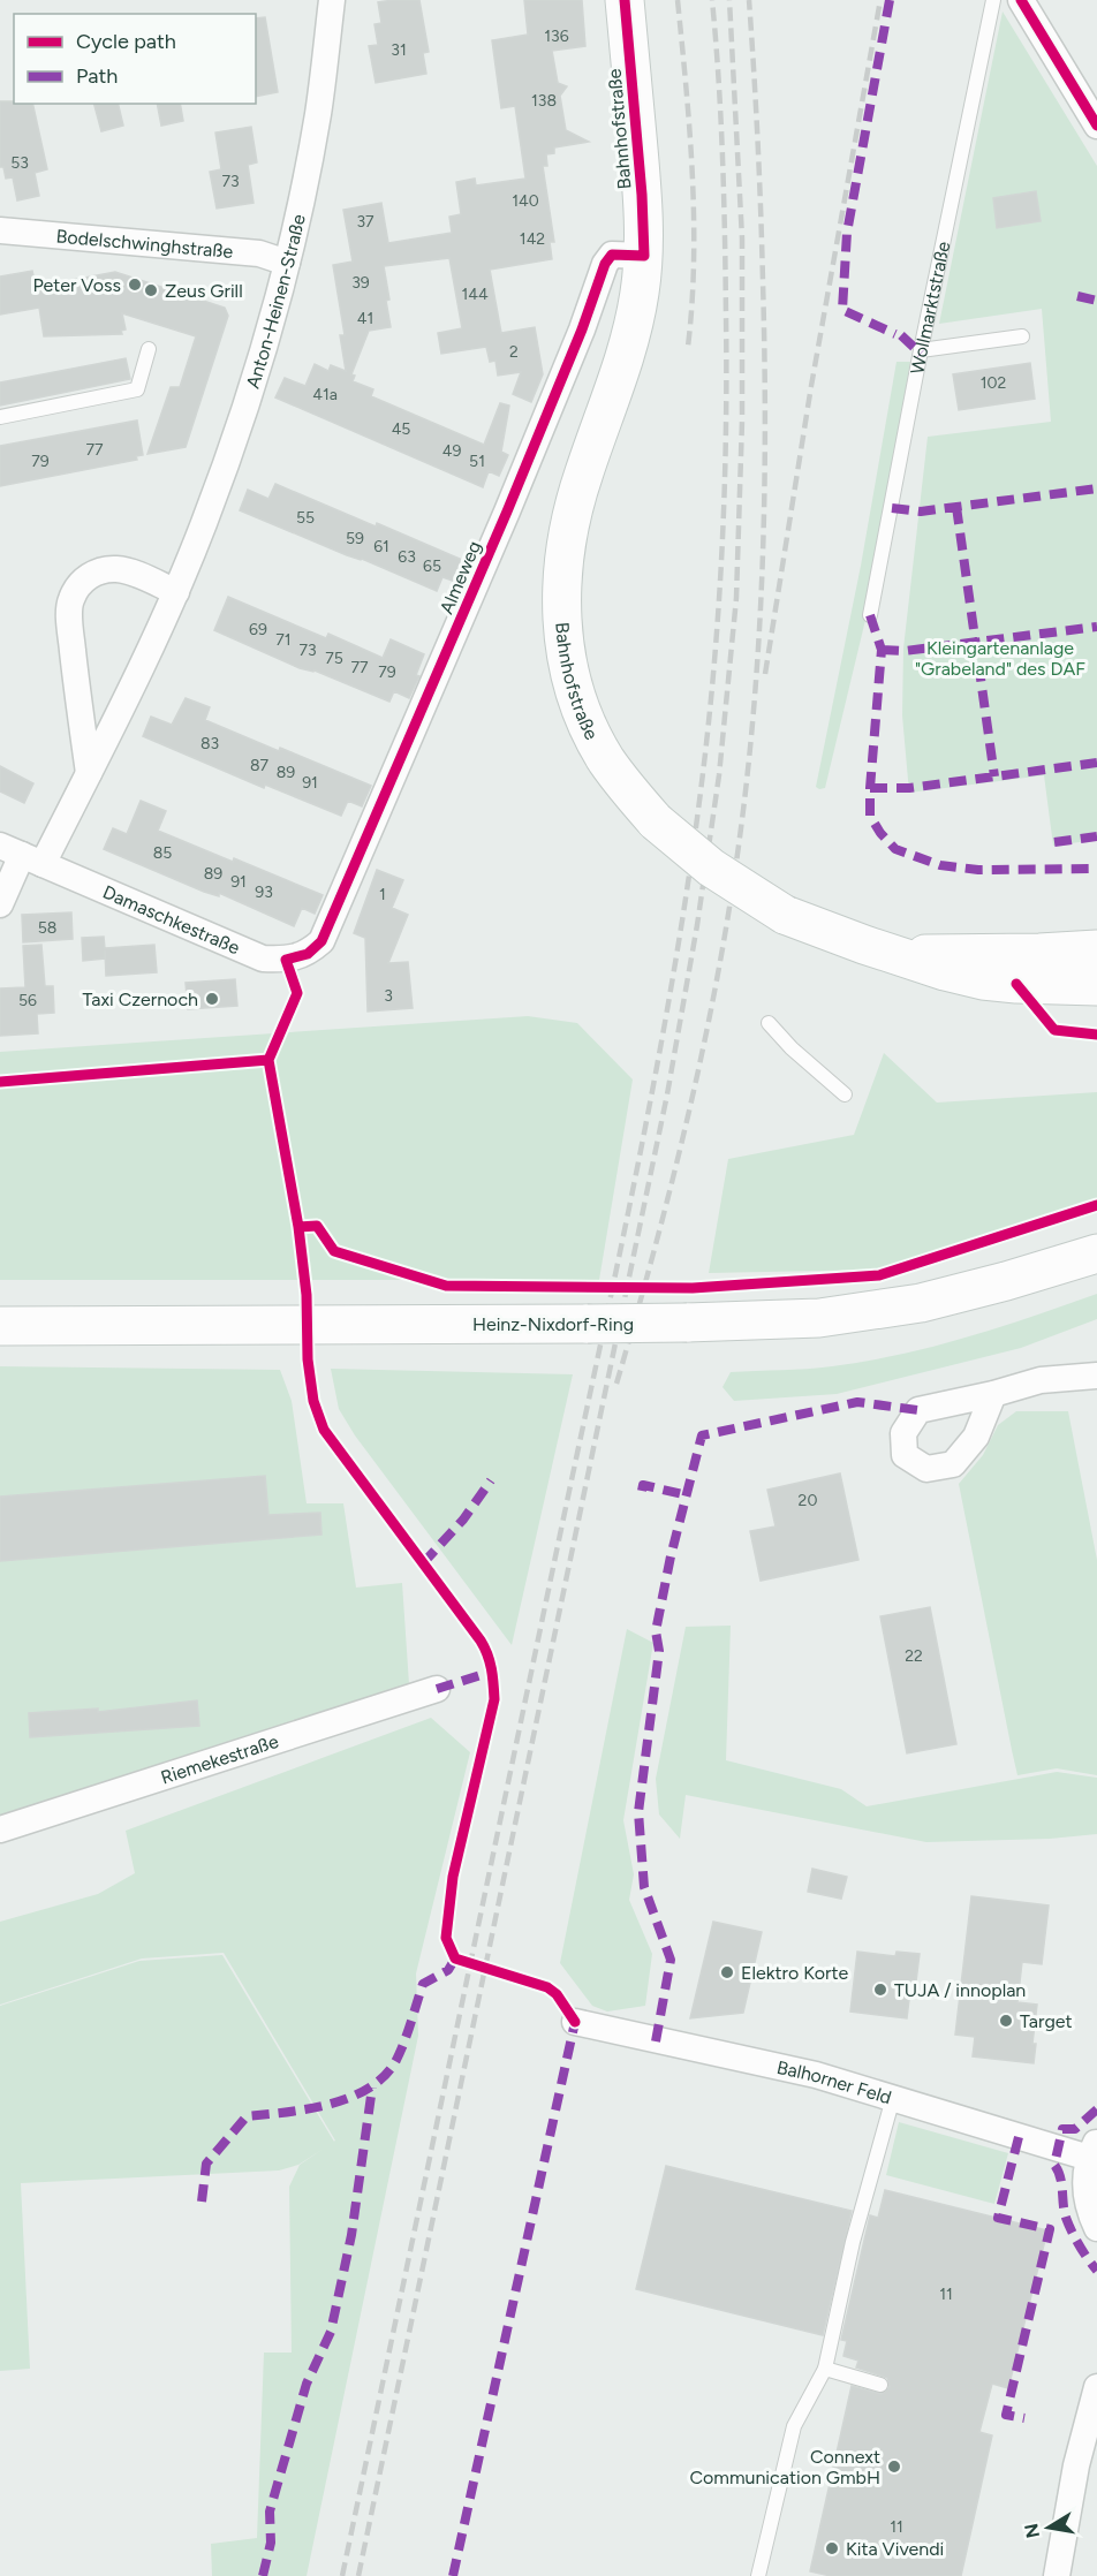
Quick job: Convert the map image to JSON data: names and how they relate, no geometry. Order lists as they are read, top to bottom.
{
  "streets": {
    "main road": ["Bahnhofstraße", "Heinz-Nixdorf-Ring"],
    "street": [
      "Bodelschwinghstraße",
      "Anton-Heinen-Straße",
      "Almeweg",
      "Damaschkestraße",
      "Riemekestraße",
      "Balhorner Feld"
    ],
    "lane": ["Wollmarktstraße"]
  },
  "crossings": [
    ["Bahnhofstraße", "Almeweg"],
    ["Bodelschwinghstraße", "Anton-Heinen-Straße"],
    ["Anton-Heinen-Straße", "Damaschkestraße"],
    ["Almeweg", "Damaschkestraße"]
  ],
  "parks": ["Kleingartenanlage \"Grabeland\" des DAF"],
  "places": [
    "Peter Voss",
    "Zeus Grill",
    "Taxi Czernoch",
    "Elektro Korte",
    "TUJA / innoplan",
    "Target",
    "Connext Communication GmbH",
    "Kita Vivendi"
  ],
  "house_numbers": [
    "136",
    "31",
    "138",
    "53",
    "73",
    "140",
    "37",
    "142",
    "39",
    "144",
    "41",
    "2",
    "102",
    "41a",
    "45",
    "77",
    "49",
    "79",
    "51",
    "55",
    "59",
    "61",
    "63",
    "65",
    "69",
    "71",
    "73",
    "75",
    "77",
    "79",
    "83",
    "87",
    "89",
    "91",
    "85",
    "89",
    "91",
    "93",
    "1",
    "58",
    "3",
    "56",
    "20",
    "22",
    "11",
    "11"
  ],
  "legend": ["Cycle path", "Path"],
  "north": "left"
}
